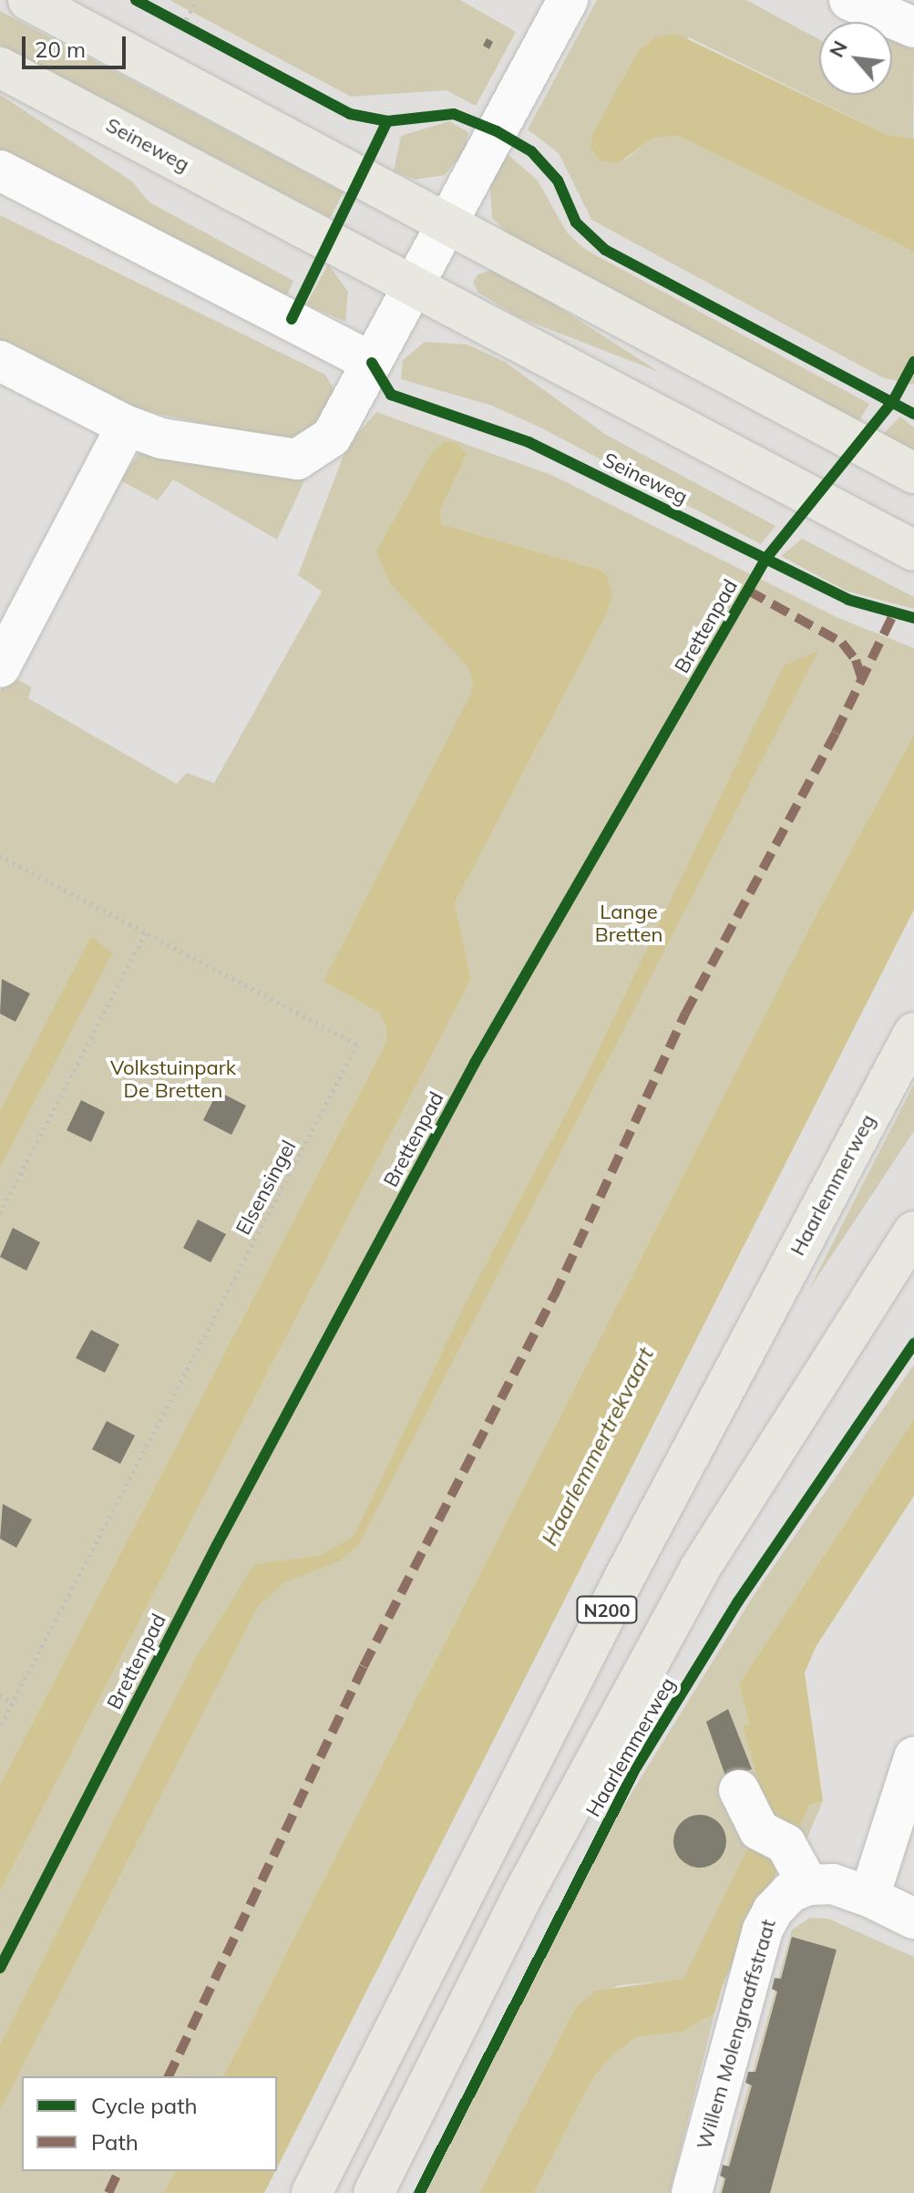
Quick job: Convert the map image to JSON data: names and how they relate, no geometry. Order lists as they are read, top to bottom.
{
  "streets": {
    "main road": ["Seineweg", "Haarlemmerweg", "N200"],
    "street": ["Willem Molengraaffstraat"],
    "path": ["Elsensingel"],
    "cycle path": ["Brettenpad"]
  },
  "water": ["Haarlemmertrekvaart"],
  "parks": ["Lange Bretten", "Volkstuinpark De Bretten"],
  "legend": ["Cycle path", "Path"],
  "scale_bar": "20 m",
  "north": "top left"
}
